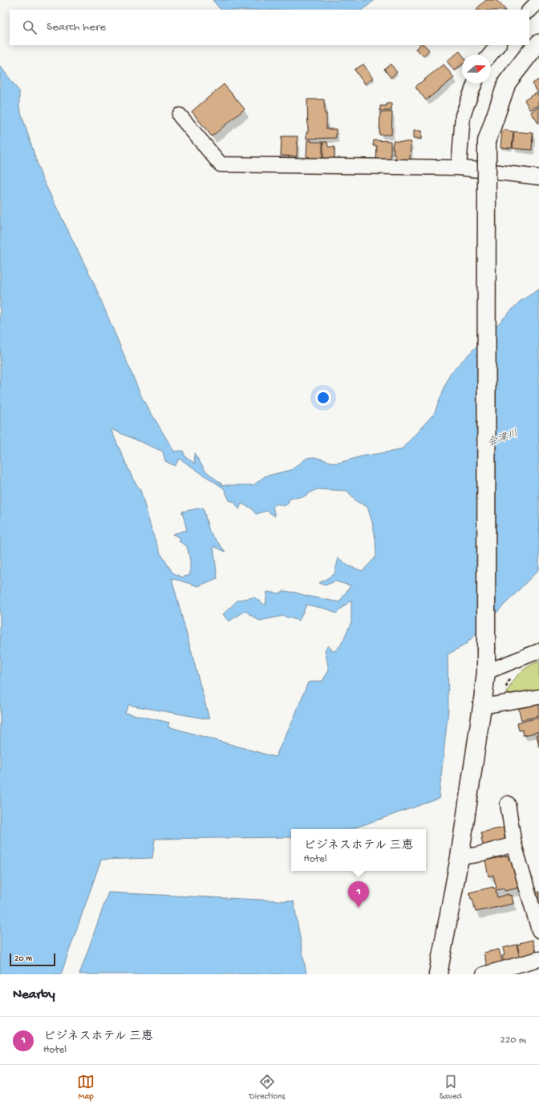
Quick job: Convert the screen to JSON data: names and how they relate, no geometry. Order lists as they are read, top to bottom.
{
  "water": ["会津川"],
  "scale_bar": "20 m",
  "north": "right",
  "page": {
    "search": "Search here",
    "popup": ["ビジネスホテル 三恵", "Hotel"],
    "pins": "1",
    "scale": "20 m",
    "heading": "Nearby",
    "list": [
      {
        "mark": "1",
        "name": "ビジネスホテル 三恵",
        "note": "Hotel",
        "value": "220 m"
      }
    ],
    "nav": ["Map", "Directions", "Saved"]
  }
}
